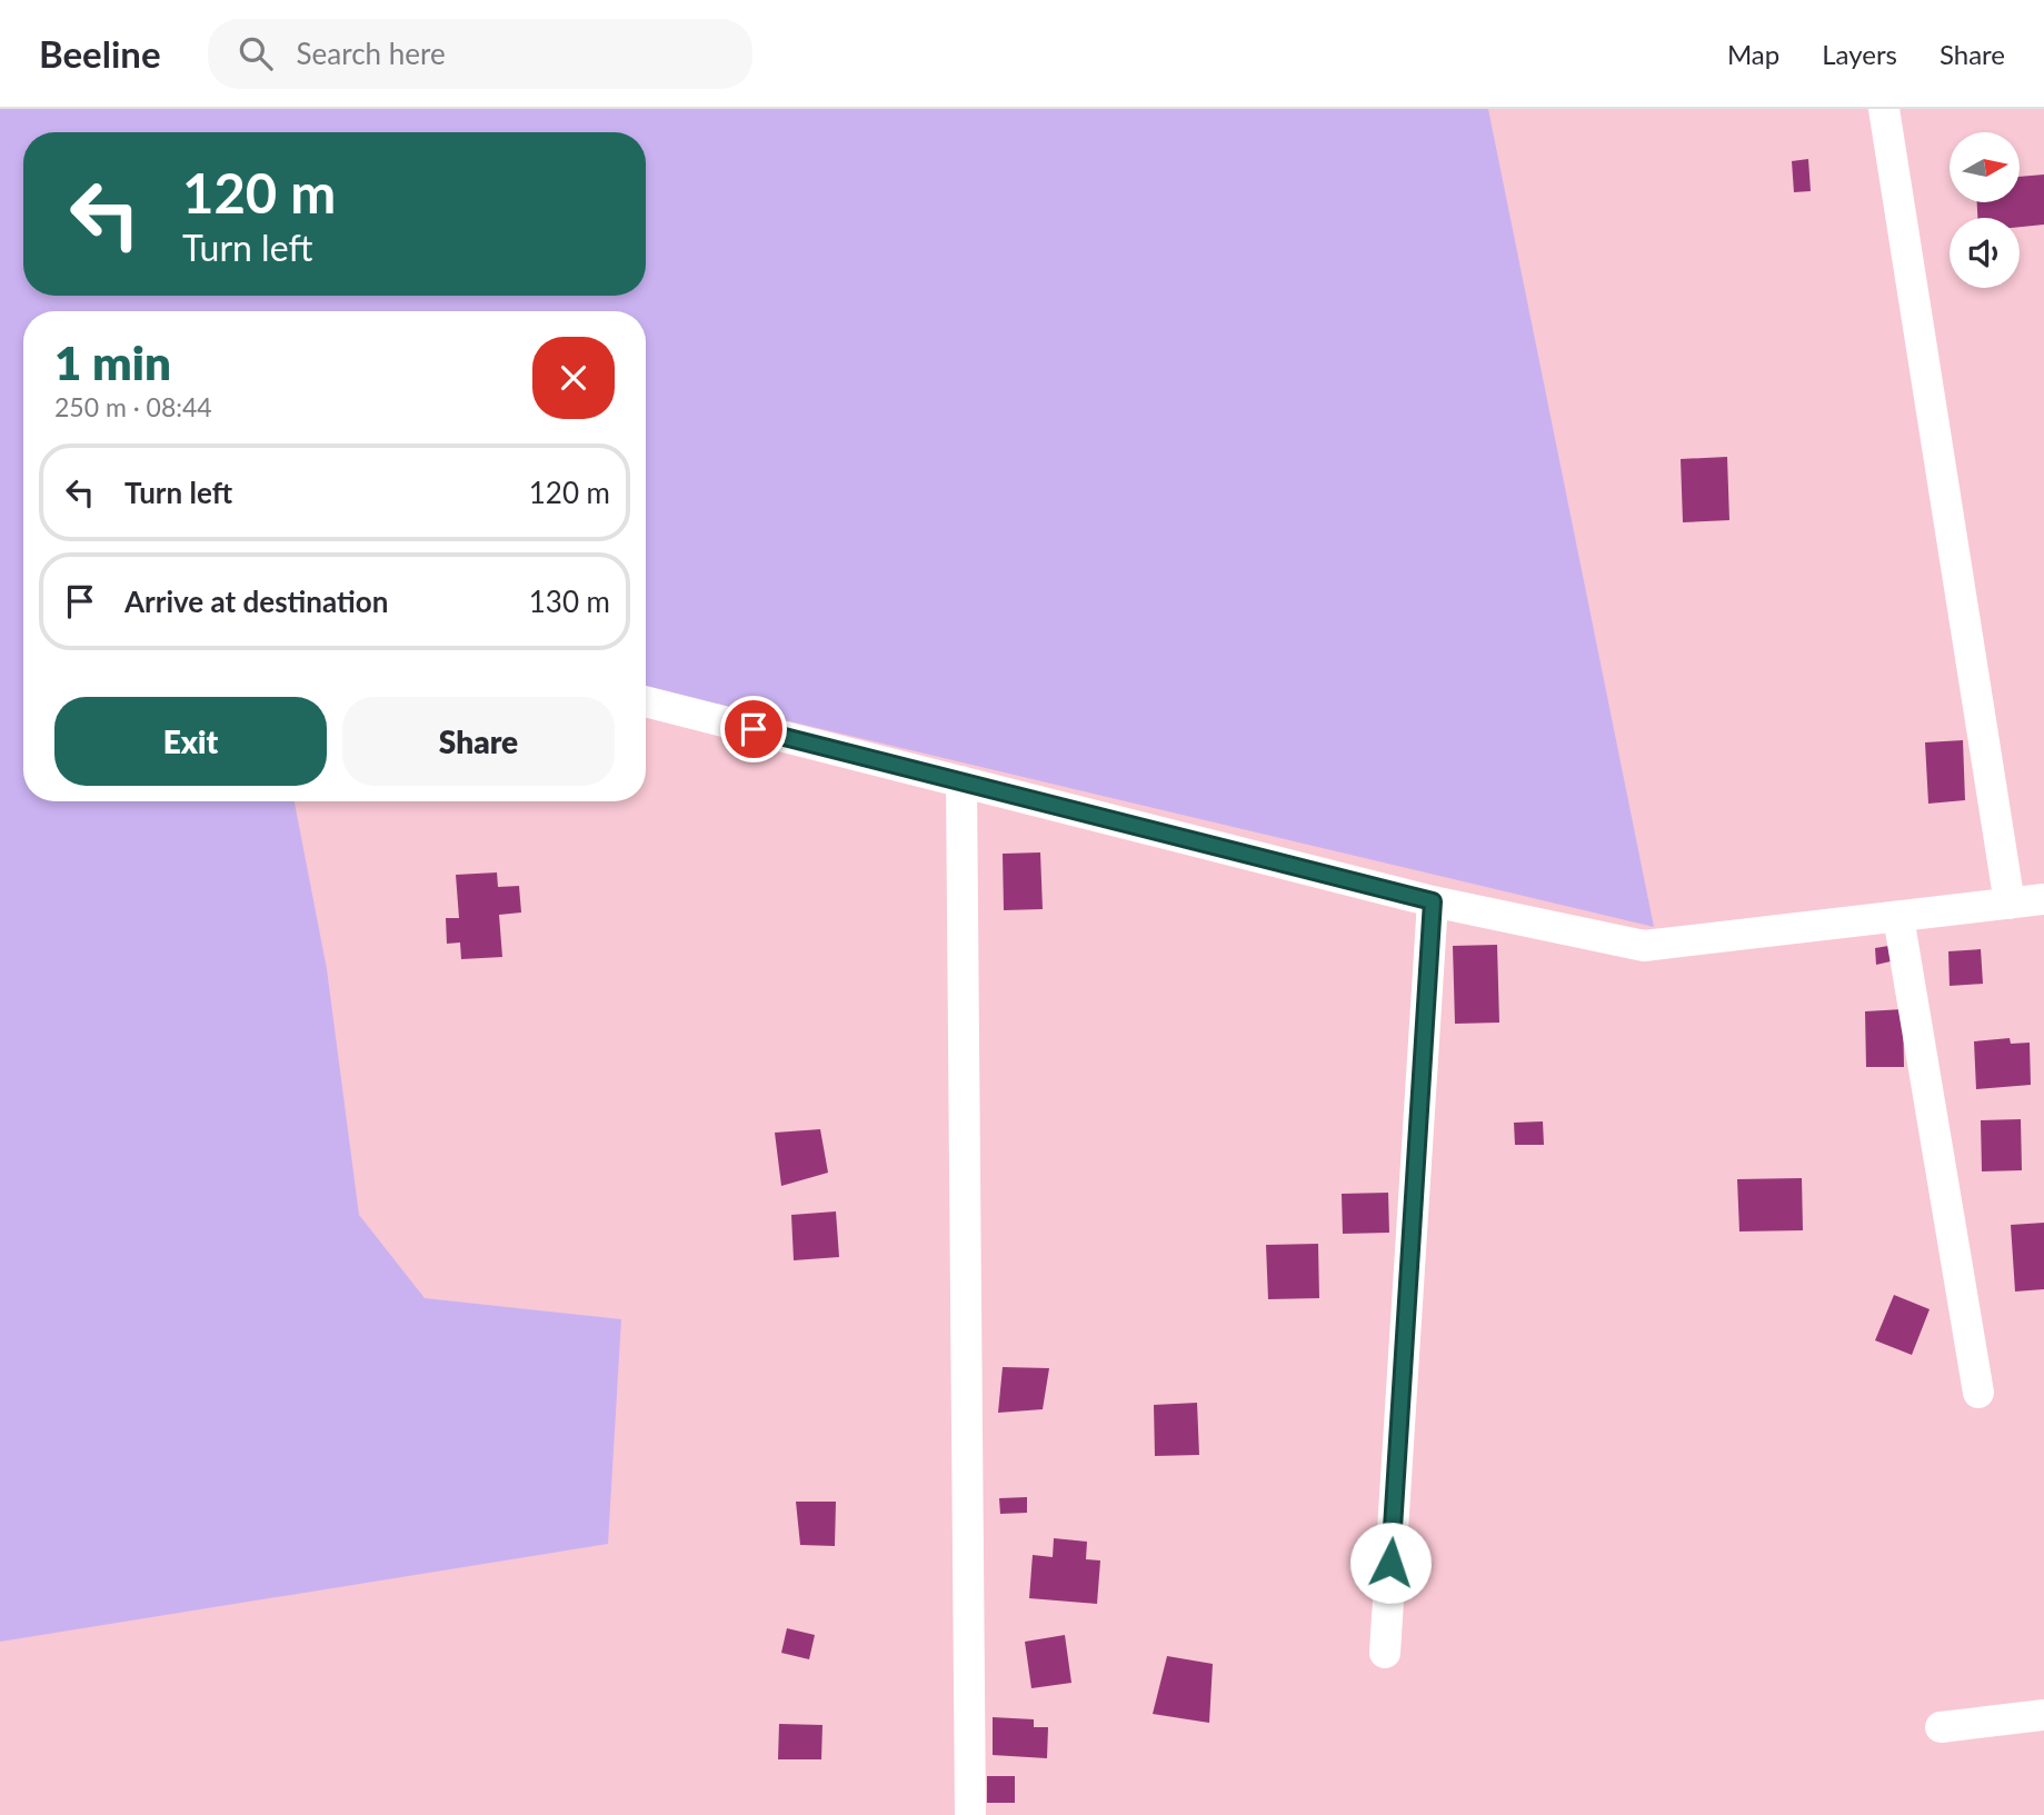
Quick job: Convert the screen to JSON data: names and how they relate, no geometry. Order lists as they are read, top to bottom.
{
  "north": "right",
  "page": {
    "header": "Beeline",
    "search": "Search here",
    "nav": ["Map", "Layers", "Share"],
    "turn": ["120 m", "Turn left"],
    "heading": ["1 min", "250 m · 08:44"],
    "list": [
      {
        "name": "Turn left",
        "value": "120 m"
      },
      {
        "name": "Arrive at destination",
        "value": "130 m"
      }
    ],
    "buttons": ["Exit", "Share"]
  }
}
